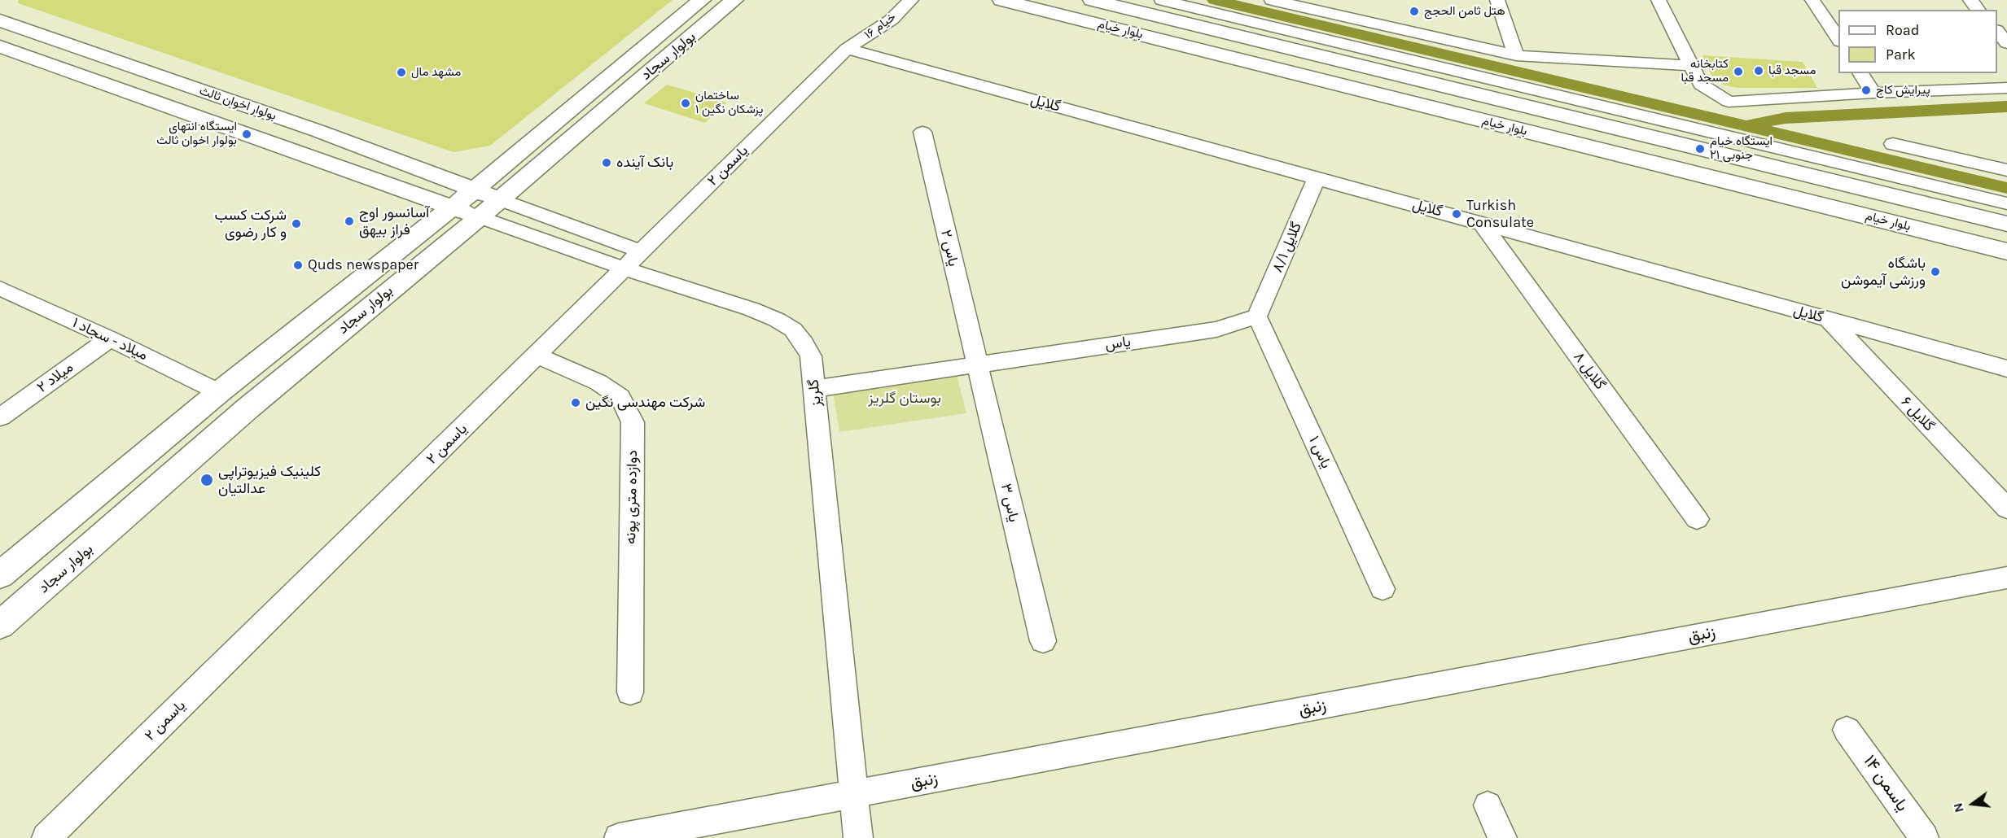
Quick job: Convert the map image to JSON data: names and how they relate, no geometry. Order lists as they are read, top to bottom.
{
  "streets": {
    "main road": ["بلوار خیام", "بولوار سجاد", "بولوار اخوان ثالث"],
    "street": [
      "خیام ۱۶",
      "گلایل",
      "یاسمن ۲",
      "گلایل ۸/۱",
      "یاس ۲",
      "میلاد - سجاد ۱",
      "یاس",
      "گلایل ۸",
      "میلاد ۲",
      "گلریز",
      "گلایل ۶",
      "یاس ۱",
      "دوازده متری پونه",
      "یاس ۳",
      "زنبق",
      "یاسمن ۱۴"
    ]
  },
  "crossings": [
    ["خیام ۱۶", "گلایل"],
    ["خیام ۱۶", "یاسمن ۲"],
    ["بولوار سجاد", "بولوار اخوان ثالث"],
    ["بولوار سجاد", "میلاد - سجاد ۱"],
    ["بولوار سجاد", "گلریز"],
    ["گلایل", "یاسمن ۲"],
    ["گلایل", "گلایل ۸/۱"],
    ["گلایل", "گلایل ۸"],
    ["گلایل", "گلایل ۶"],
    ["یاسمن ۲", "گلریز"],
    ["یاسمن ۲", "دوازده متری پونه"],
    ["گلایل ۸/۱", "یاس"],
    ["گلایل ۸/۱", "یاس ۱"],
    ["یاس ۲", "یاس"],
    ["یاس ۲", "یاس ۳"],
    ["میلاد - سجاد ۱", "میلاد ۲"],
    ["یاس", "گلریز"],
    ["یاس", "یاس ۱"],
    ["یاس", "یاس ۳"],
    ["گلریز", "زنبق"]
  ],
  "parks": ["بوستان گلریز"],
  "places": [
    "هتل ثامن الحجج",
    "مسجد قبا",
    "کتابخانه مسجد قبا",
    "مشهد مال",
    "پیرایش کاج",
    "ساختمان پزشکان نگین ۱",
    "ایستگاه انتهای بولوار اخوان ثالث",
    "ایستگاه خیام جنوبی ۲۱",
    "بانک آینده",
    "Turkish Consulate",
    "آسانسور اوج فراز بیهق",
    "شرکت کسب و کار رضوی",
    "Quds newspaper",
    "باشگاه ورزشی آیموشن",
    "شرکت مهندسی نگین",
    "کلینیک فیزیوتراپی عدالتیان"
  ],
  "legend": ["Road", "Park"],
  "north": "left"
}
